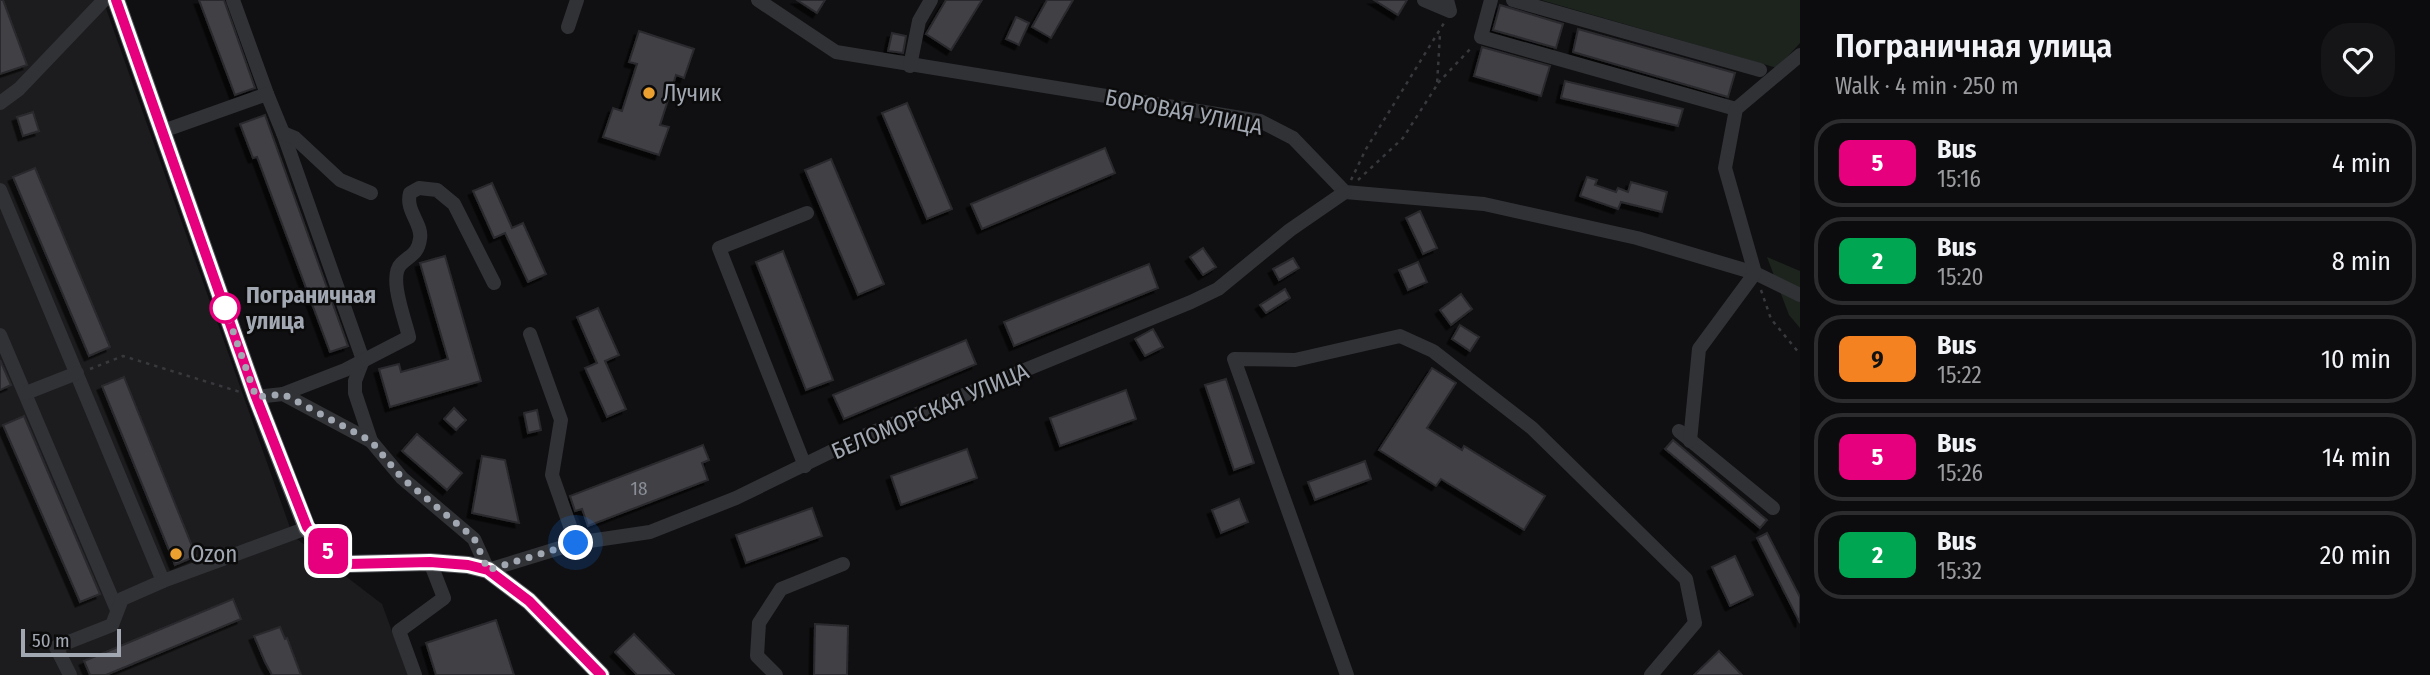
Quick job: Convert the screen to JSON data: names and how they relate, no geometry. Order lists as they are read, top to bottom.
{
  "streets": {
    "street": ["БОРОВАЯ УЛИЦА", "БЕЛОМОРСКАЯ УЛИЦА"]
  },
  "crossings": [
    ["БОРОВАЯ УЛИЦА", "БЕЛОМОРСКАЯ УЛИЦА"]
  ],
  "places": ["Лучик", "Пограничная улица", "Ozon"],
  "lines": ["bus line 5"],
  "house_numbers": ["18"],
  "scale_bar": "50 m",
  "page": {
    "on_map": "5",
    "heading": ["Пограничная улица", "Walk · 4 min · 250 m"],
    "list": [
      {
        "mark": "5",
        "name": "Bus",
        "note": "15:16",
        "value": "4 min"
      },
      {
        "mark": "2",
        "name": "Bus",
        "note": "15:20",
        "value": "8 min"
      },
      {
        "mark": "9",
        "name": "Bus",
        "note": "15:22",
        "value": "10 min"
      },
      {
        "mark": "5",
        "name": "Bus",
        "note": "15:26",
        "value": "14 min"
      },
      {
        "mark": "2",
        "name": "Bus",
        "note": "15:32",
        "value": "20 min"
      }
    ],
    "scale": "50 m"
  }
}
